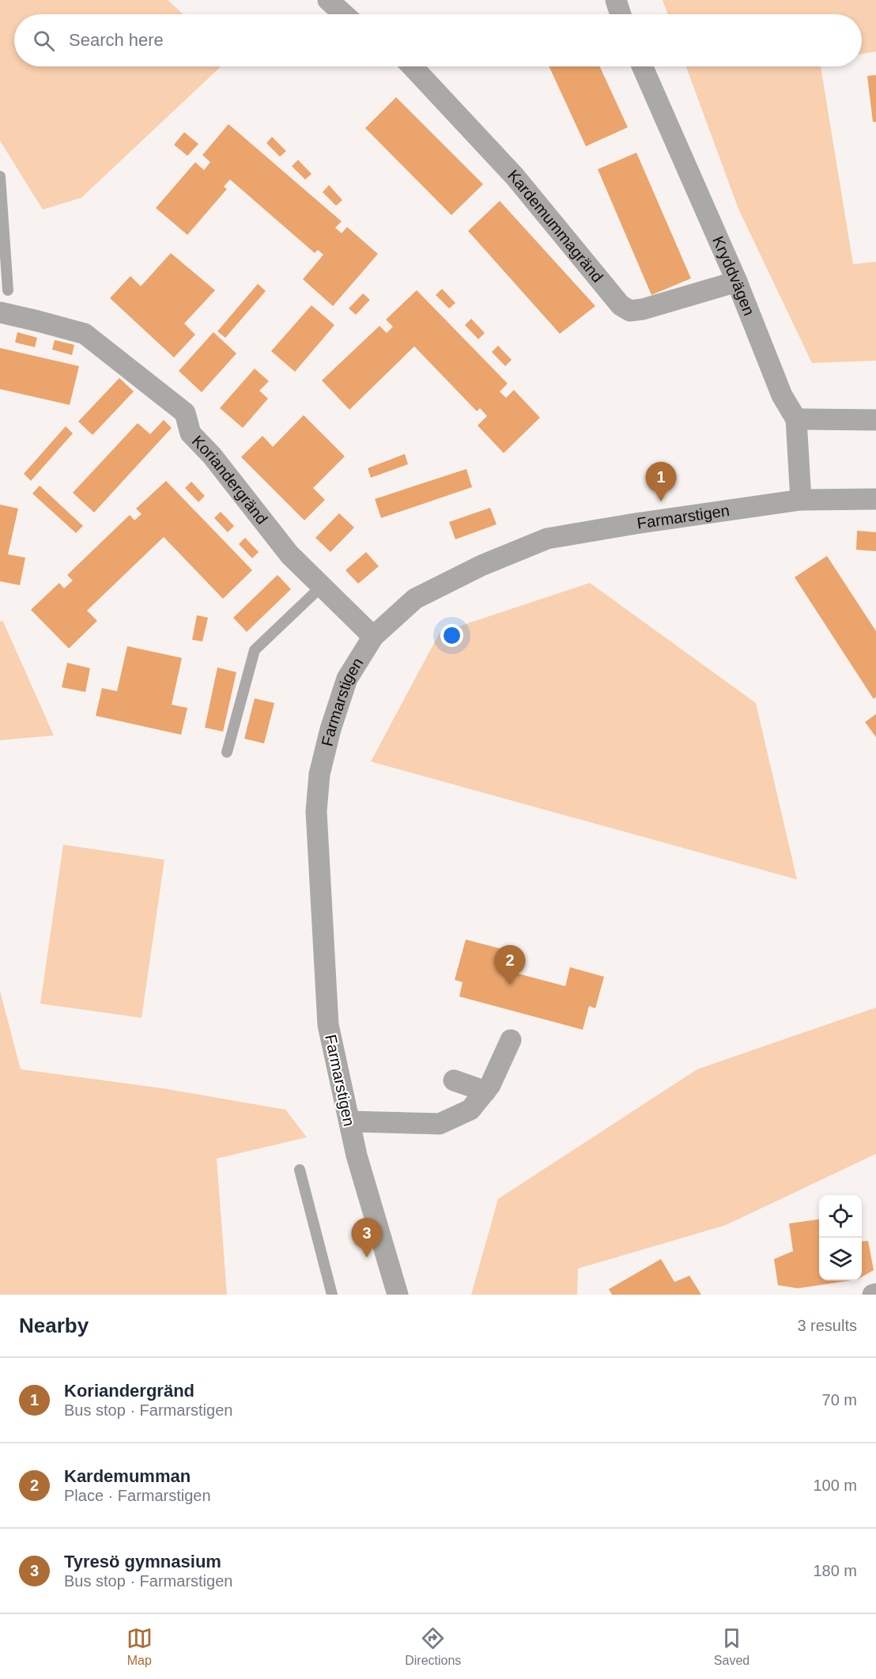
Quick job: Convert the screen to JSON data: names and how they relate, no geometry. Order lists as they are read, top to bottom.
{
  "streets": {
    "street": [
      "Kardemummagränd",
      "Kryddvägen",
      "Koriandergränd",
      "Farmarstigen"
    ]
  },
  "crossings": [
    ["Kardemummagränd", "Kryddvägen"],
    ["Kryddvägen", "Farmarstigen"],
    ["Koriandergränd", "Farmarstigen"]
  ],
  "page": {
    "search": "Search here",
    "pins": ["1", "2", "3"],
    "heading": ["Nearby", "3 results"],
    "list": [
      {
        "mark": "1",
        "name": "Koriandergränd",
        "note": "Bus stop · Farmarstigen",
        "value": "70 m"
      },
      {
        "mark": "2",
        "name": "Kardemumman",
        "note": "Place · Farmarstigen",
        "value": "100 m"
      },
      {
        "mark": "3",
        "name": "Tyresö gymnasium",
        "note": "Bus stop · Farmarstigen",
        "value": "180 m"
      }
    ],
    "nav": ["Map", "Directions", "Saved"]
  }
}
